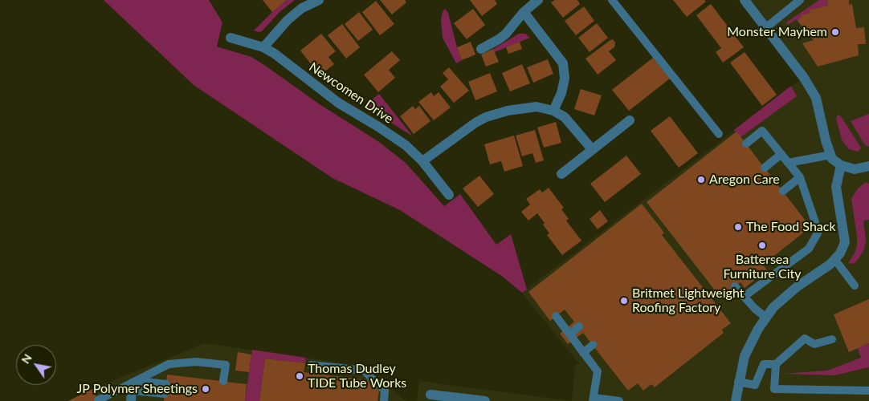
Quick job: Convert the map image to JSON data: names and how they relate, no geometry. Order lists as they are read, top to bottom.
{
  "streets": {
    "street": ["Newcomen Drive"]
  },
  "places": [
    "Monster Mayhem",
    "Aregon Care",
    "The Food Shack",
    "Battersea Furniture City",
    "Britmet Lightweight Roofing Factory",
    "Thomas Dudley TIDE Tube Works",
    "JP Polymer Sheetings"
  ],
  "north": "top left"
}
